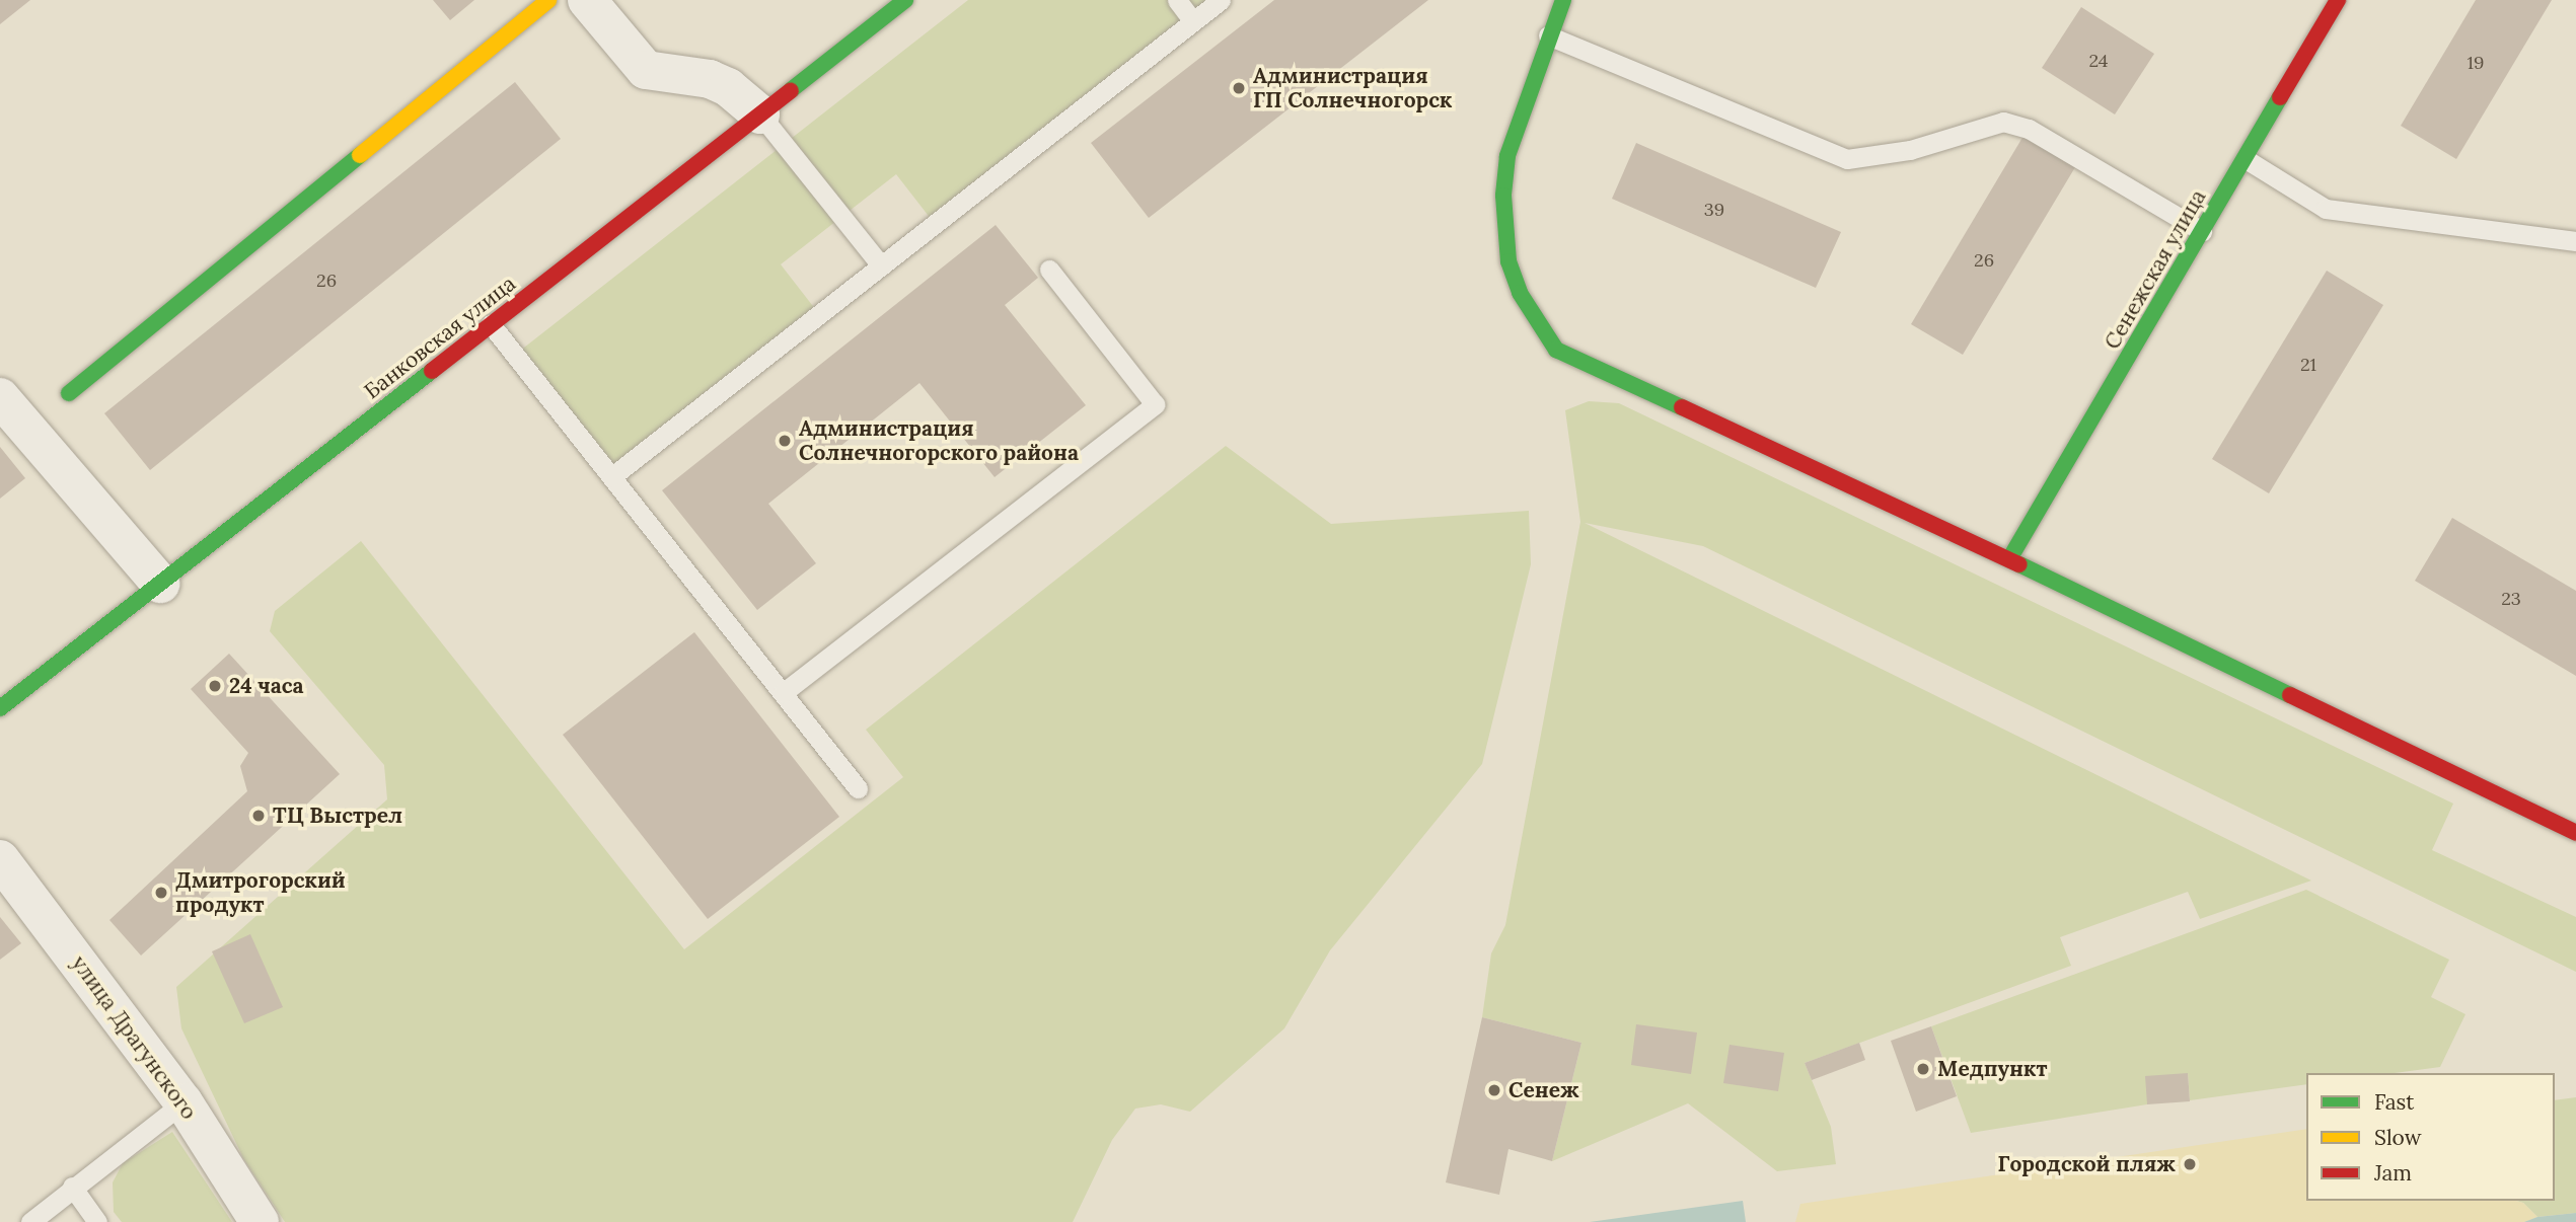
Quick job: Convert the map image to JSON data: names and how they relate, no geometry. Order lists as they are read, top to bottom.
{
  "streets": {
    "street": ["Сенежская улица", "Банковская улица", "улица Драгунского"]
  },
  "places": [
    "Администрация ГП Солнечногорск",
    "Администрация Солнечногорского района",
    "24 часа",
    "ТЦ Выстрел",
    "Дмитрогорский продукт",
    "Медпункт",
    "Сенеж",
    "Городской пляж"
  ],
  "house_numbers": [
    "24",
    "19",
    "39",
    "26",
    "26",
    "21",
    "23"
  ],
  "legend": ["Fast", "Slow", "Jam"]
}
